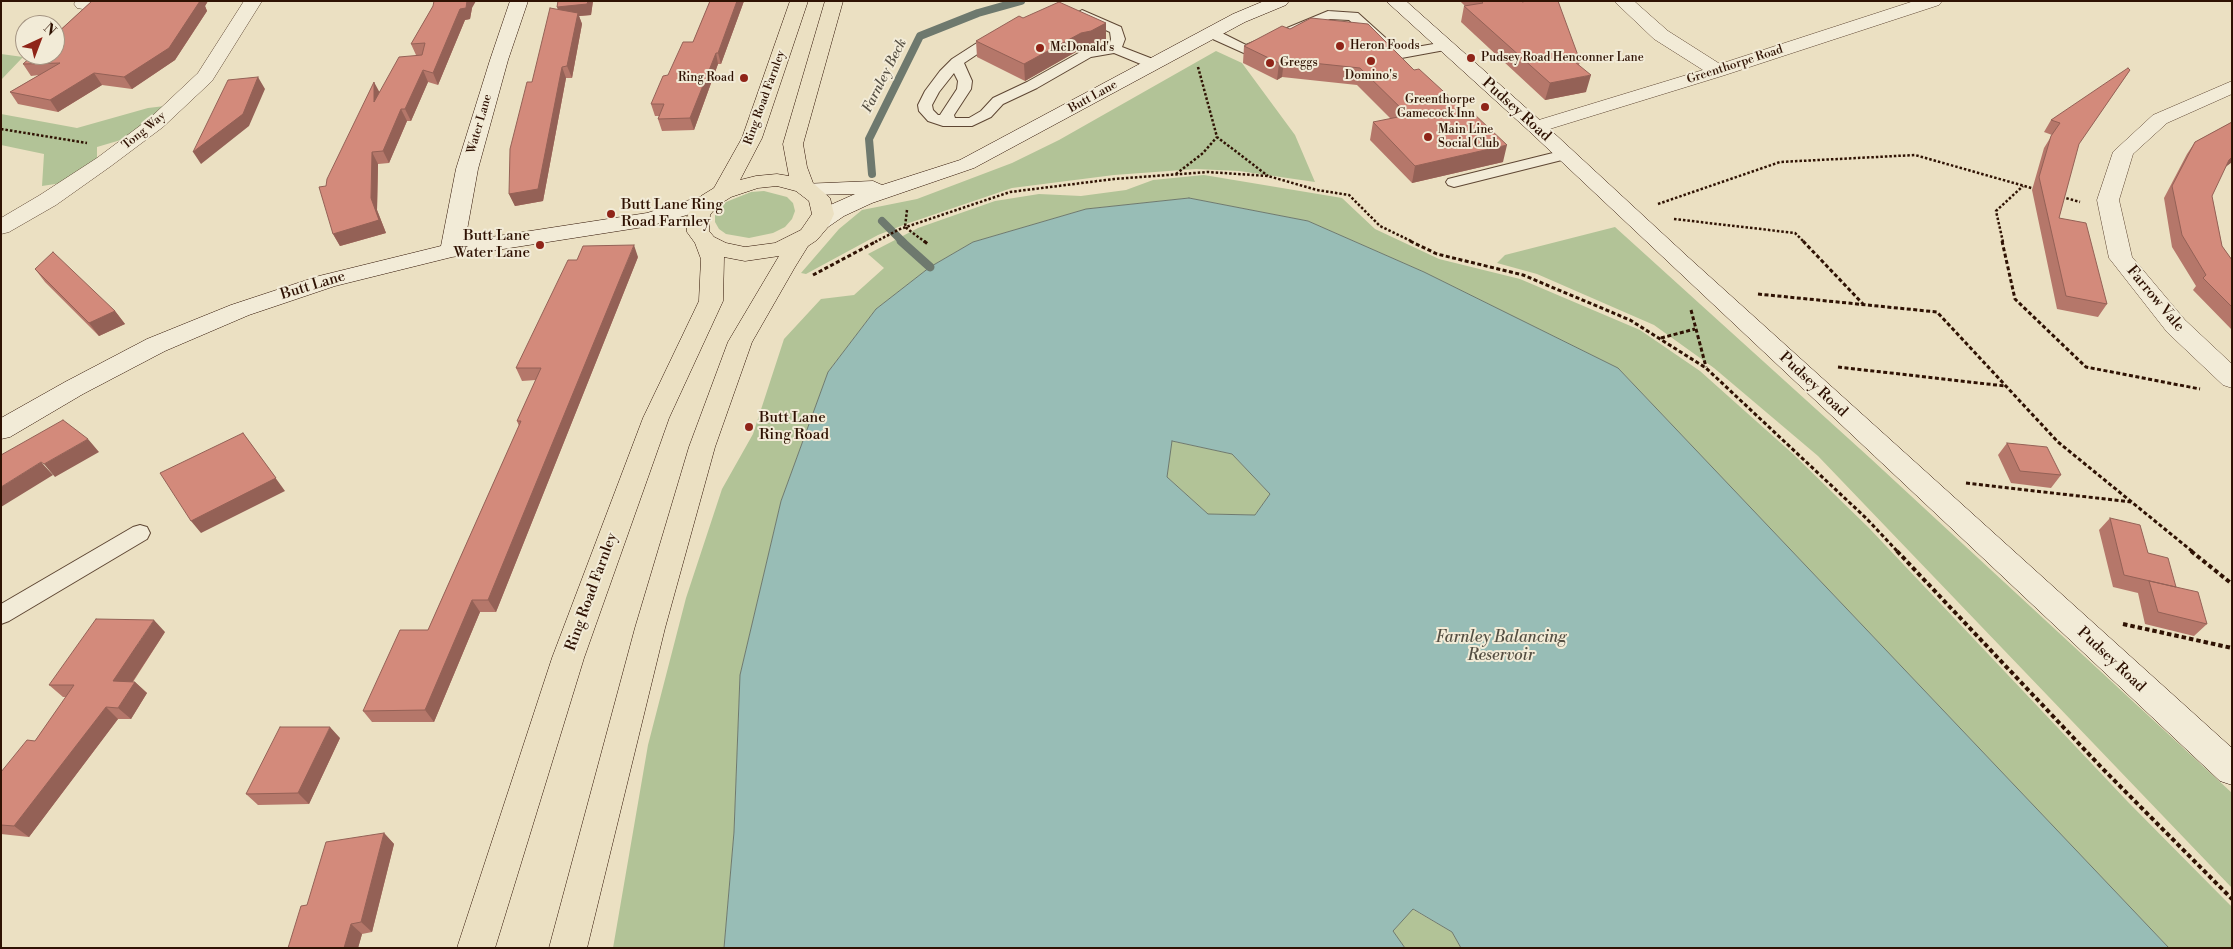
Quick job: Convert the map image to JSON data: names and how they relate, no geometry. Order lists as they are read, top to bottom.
{
  "streets": {
    "highway": ["Ring Road Farnley"],
    "street": [
      "Greenthorpe Road",
      "Butt Lane",
      "Pudsey Road",
      "Water Lane",
      "Tong Way",
      "Farrow Vale"
    ]
  },
  "crossings": [
    ["Greenthorpe Road", "Pudsey Road"],
    ["Butt Lane", "Ring Road Farnley"],
    ["Butt Lane", "Water Lane"]
  ],
  "water": ["Farnley Beck", "Farnley Balancing Reservoir"],
  "places": [
    "Heron Foods",
    "McDonald's",
    "Pudsey Road Henconner Lane",
    "Domino's",
    "Greggs",
    "Ring Road",
    "Greenthorpe Gamecock Inn",
    "Main Line Social Club",
    "Butt Lane Ring Road Farnley",
    "Butt Lane Water Lane",
    "Butt Lane Ring Road"
  ],
  "north": "top right"
}
